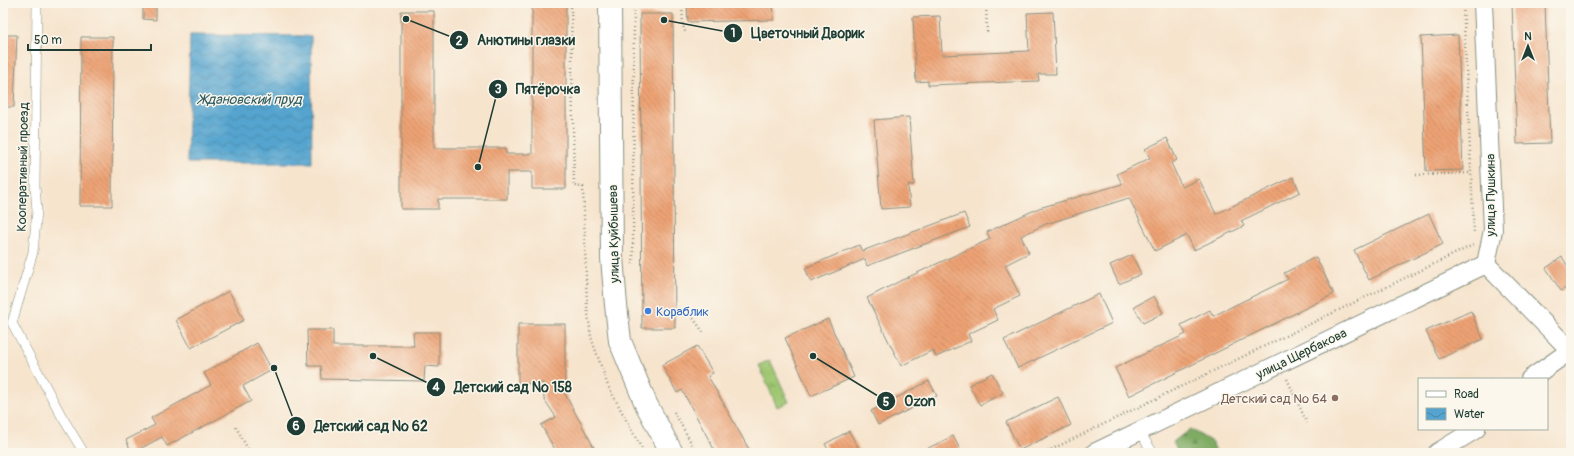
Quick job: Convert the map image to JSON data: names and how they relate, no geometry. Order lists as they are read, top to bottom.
{
  "streets": {
    "street": ["улица Пушкина", "улица Куйбышева", "улица Щербакова"],
    "lane": ["Кооперативный проезд"]
  },
  "crossings": [
    ["улица Пушкина", "улица Щербакова"]
  ],
  "water": ["Ждановский пруд"],
  "places": [
    "Анютины глазки",
    "Цветочный Дворик",
    "Пятёрочка",
    "Кораблик",
    "Детский сад № 158",
    "Ozon",
    "Детский сад № 62",
    "Детский сад № 64"
  ],
  "legend": ["Road", "Water"],
  "scale_bar": "50 m",
  "north": "top"
}
